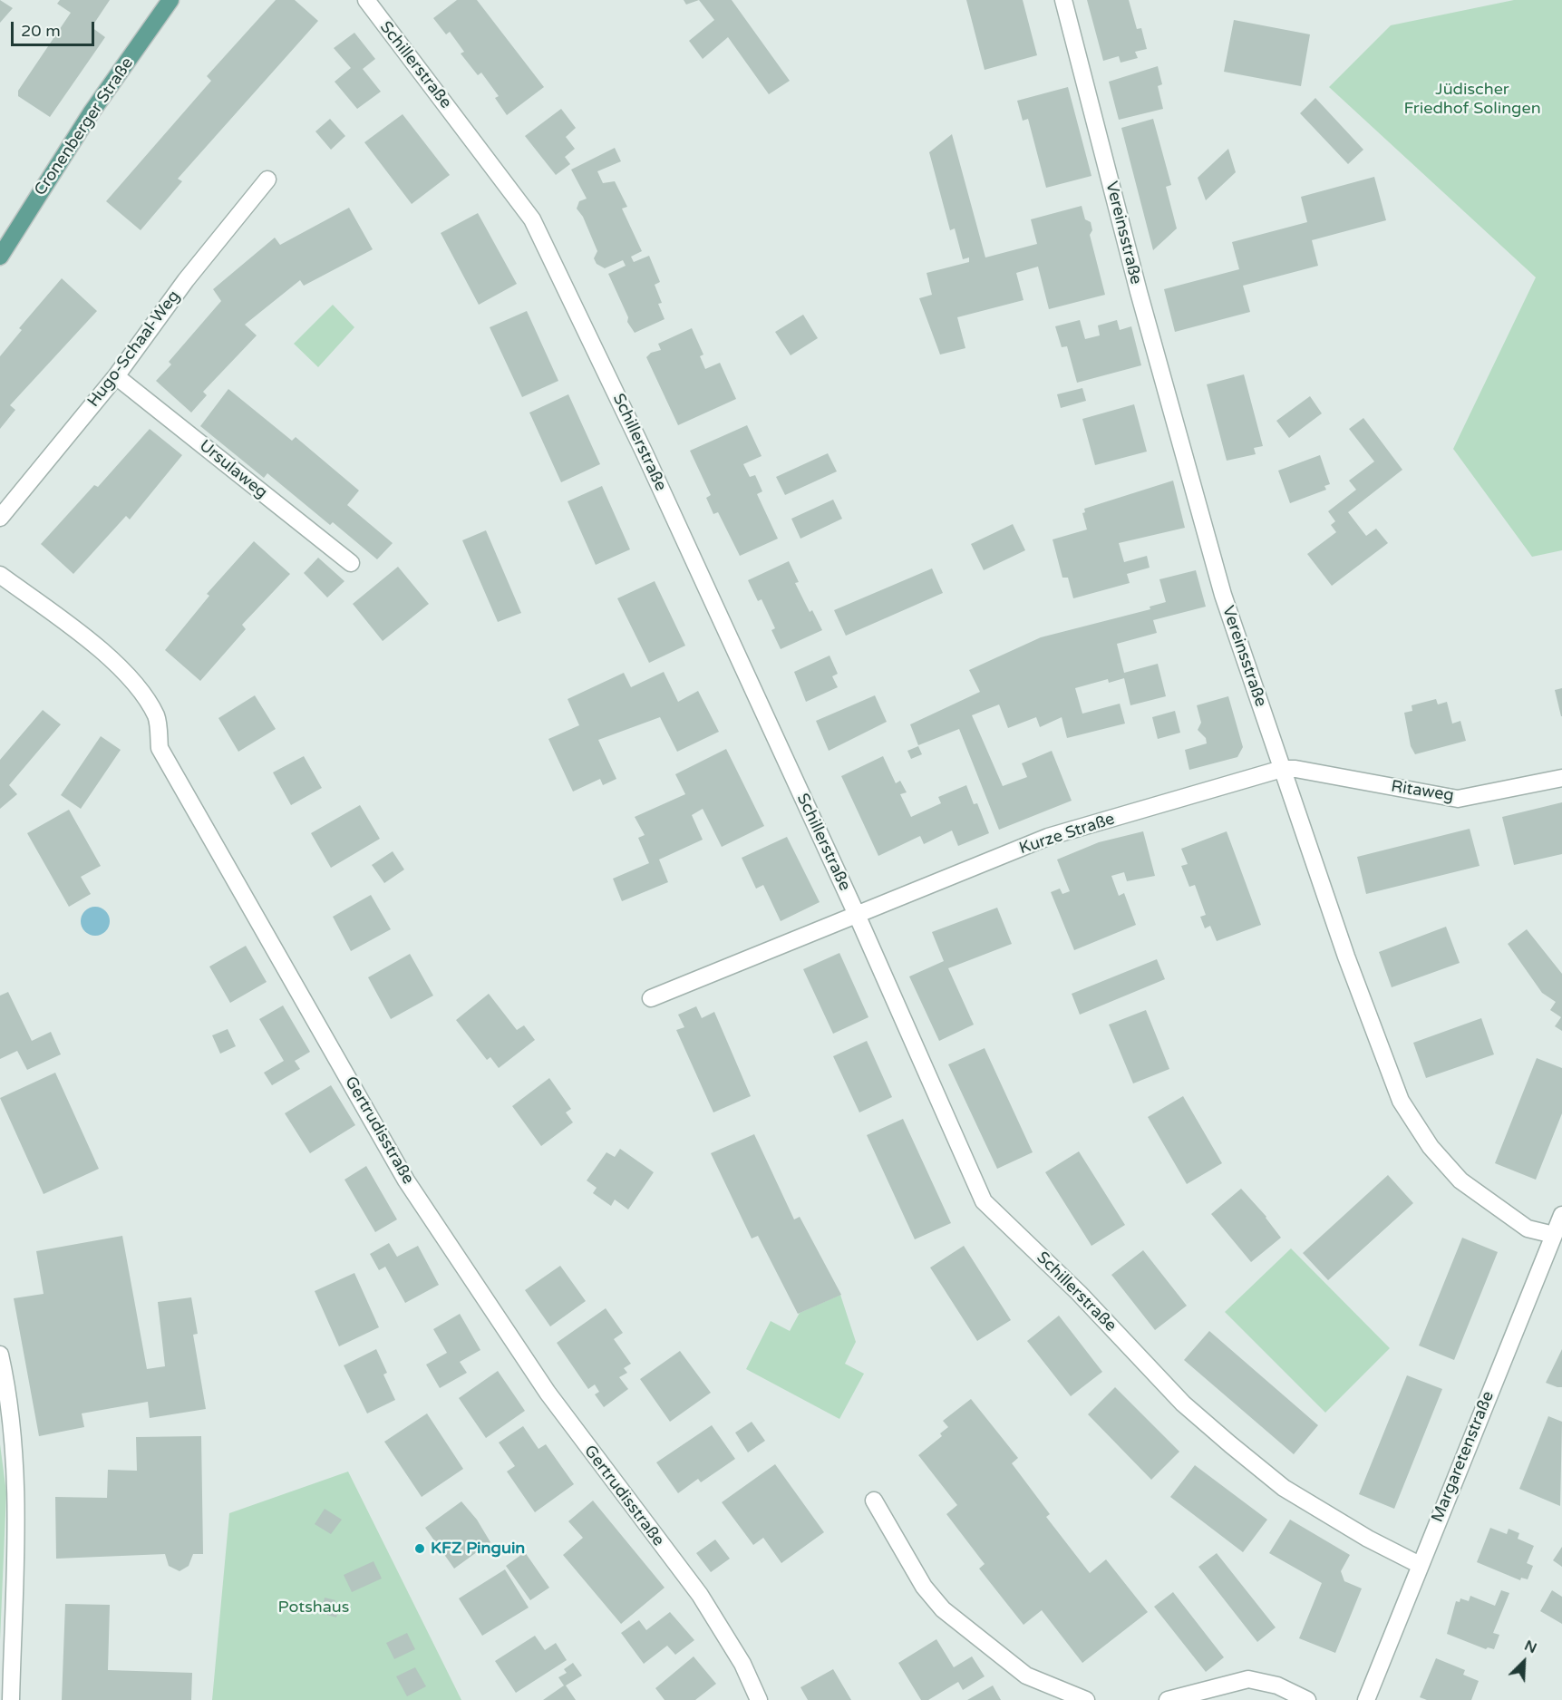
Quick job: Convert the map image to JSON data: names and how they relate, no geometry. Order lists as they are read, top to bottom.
{
  "streets": {
    "main road": ["Cronenberger Straße"],
    "street": [
      "Schillerstraße",
      "Vereinsstraße",
      "Hugo-Schaal-Weg",
      "Ursulaweg",
      "Ritaweg",
      "Kurze Straße",
      "Gertrudisstraße",
      "Margaretenstraße"
    ]
  },
  "crossings": [
    ["Schillerstraße", "Kurze Straße"],
    ["Schillerstraße", "Margaretenstraße"],
    ["Vereinsstraße", "Ritaweg"],
    ["Vereinsstraße", "Kurze Straße"],
    ["Vereinsstraße", "Margaretenstraße"],
    ["Hugo-Schaal-Weg", "Ursulaweg"],
    ["Ritaweg", "Kurze Straße"]
  ],
  "parks": ["Jüdischer Friedhof Solingen", "Potshaus"],
  "places": ["KFZ Pinguin"],
  "scale_bar": "20 m",
  "north": "top right"
}
